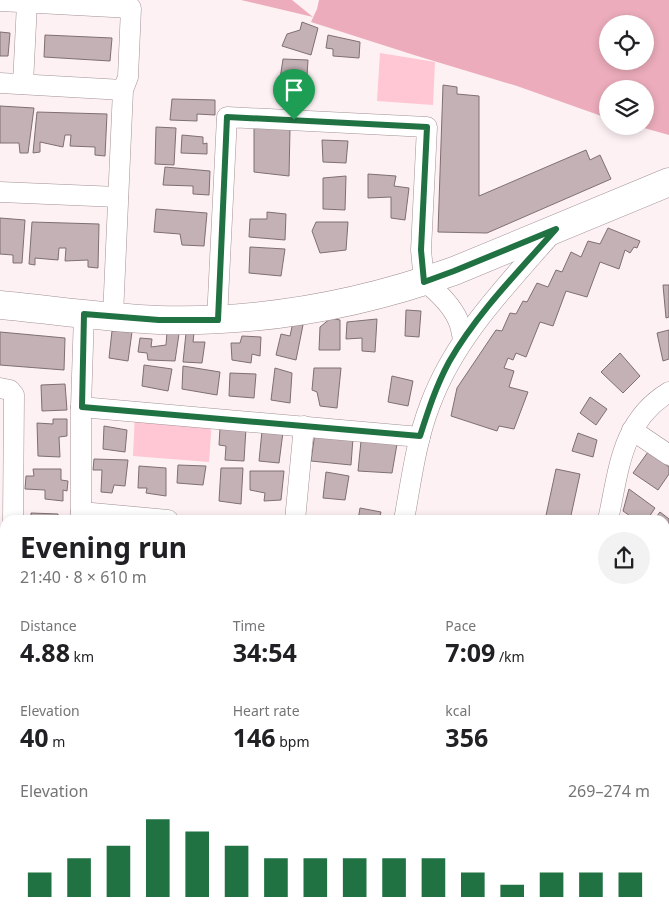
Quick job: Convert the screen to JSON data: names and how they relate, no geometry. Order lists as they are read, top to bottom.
{
  "page": {
    "heading": ["Evening run", "21:40 · 8 × 610 m"],
    "stats": [
      ["Distance", "4.88 km"],
      ["Time", "34:54"],
      ["Pace", "7:09 /km"],
      ["Elevation", "40 m"],
      ["Heart rate", "146 bpm"],
      ["kcal", "356"]
    ],
    "chart": ["Elevation", "269–274 m"]
  }
}
